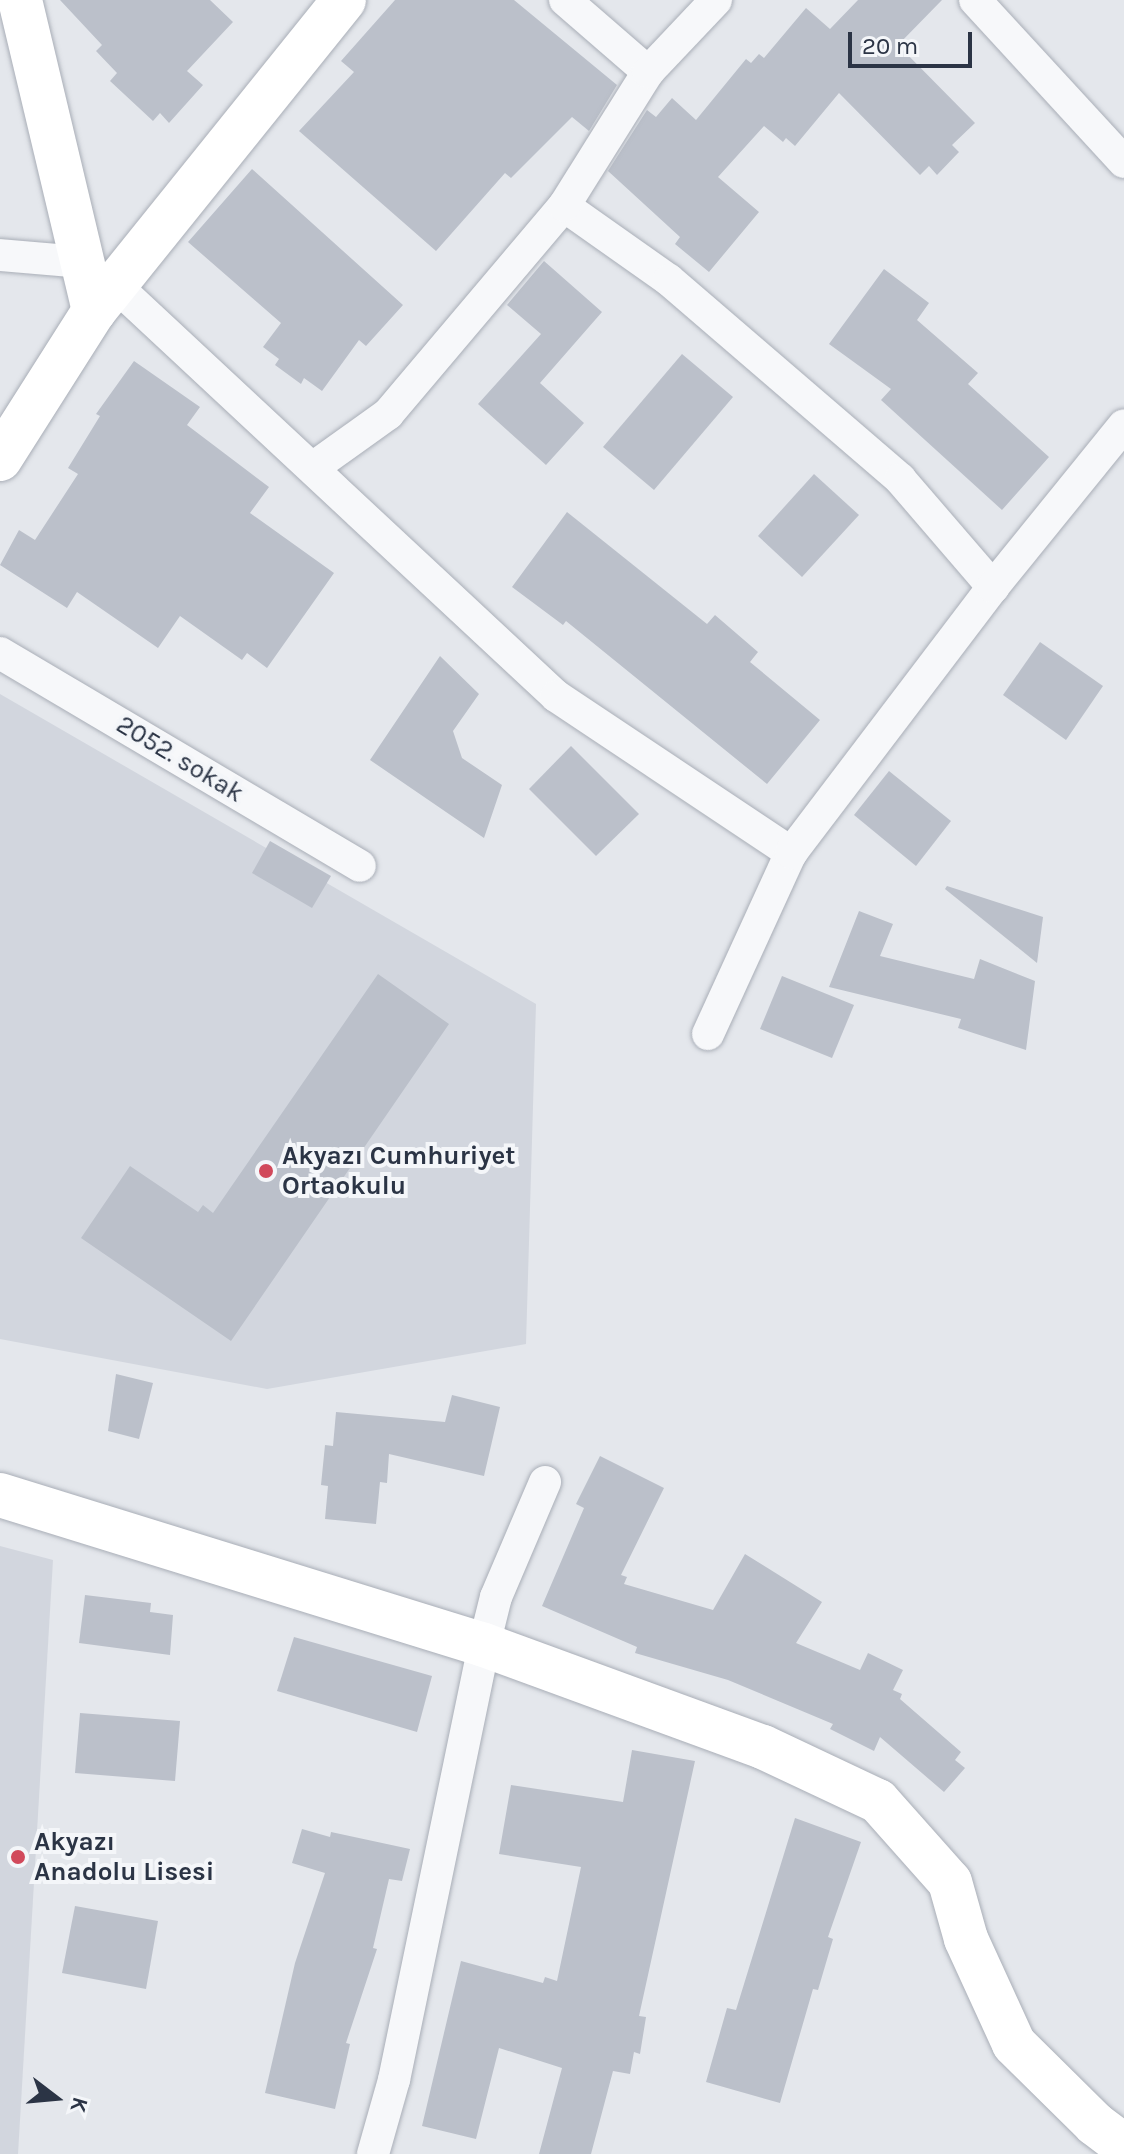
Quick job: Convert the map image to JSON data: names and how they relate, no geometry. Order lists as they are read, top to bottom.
{
  "streets": {
    "street": ["2052. sokak"]
  },
  "places": ["Akyazı Cumhuriyet Ortaokulu", "Akyazı Anadolu Lisesi"],
  "scale_bar": "20 m",
  "north": "right"
}
